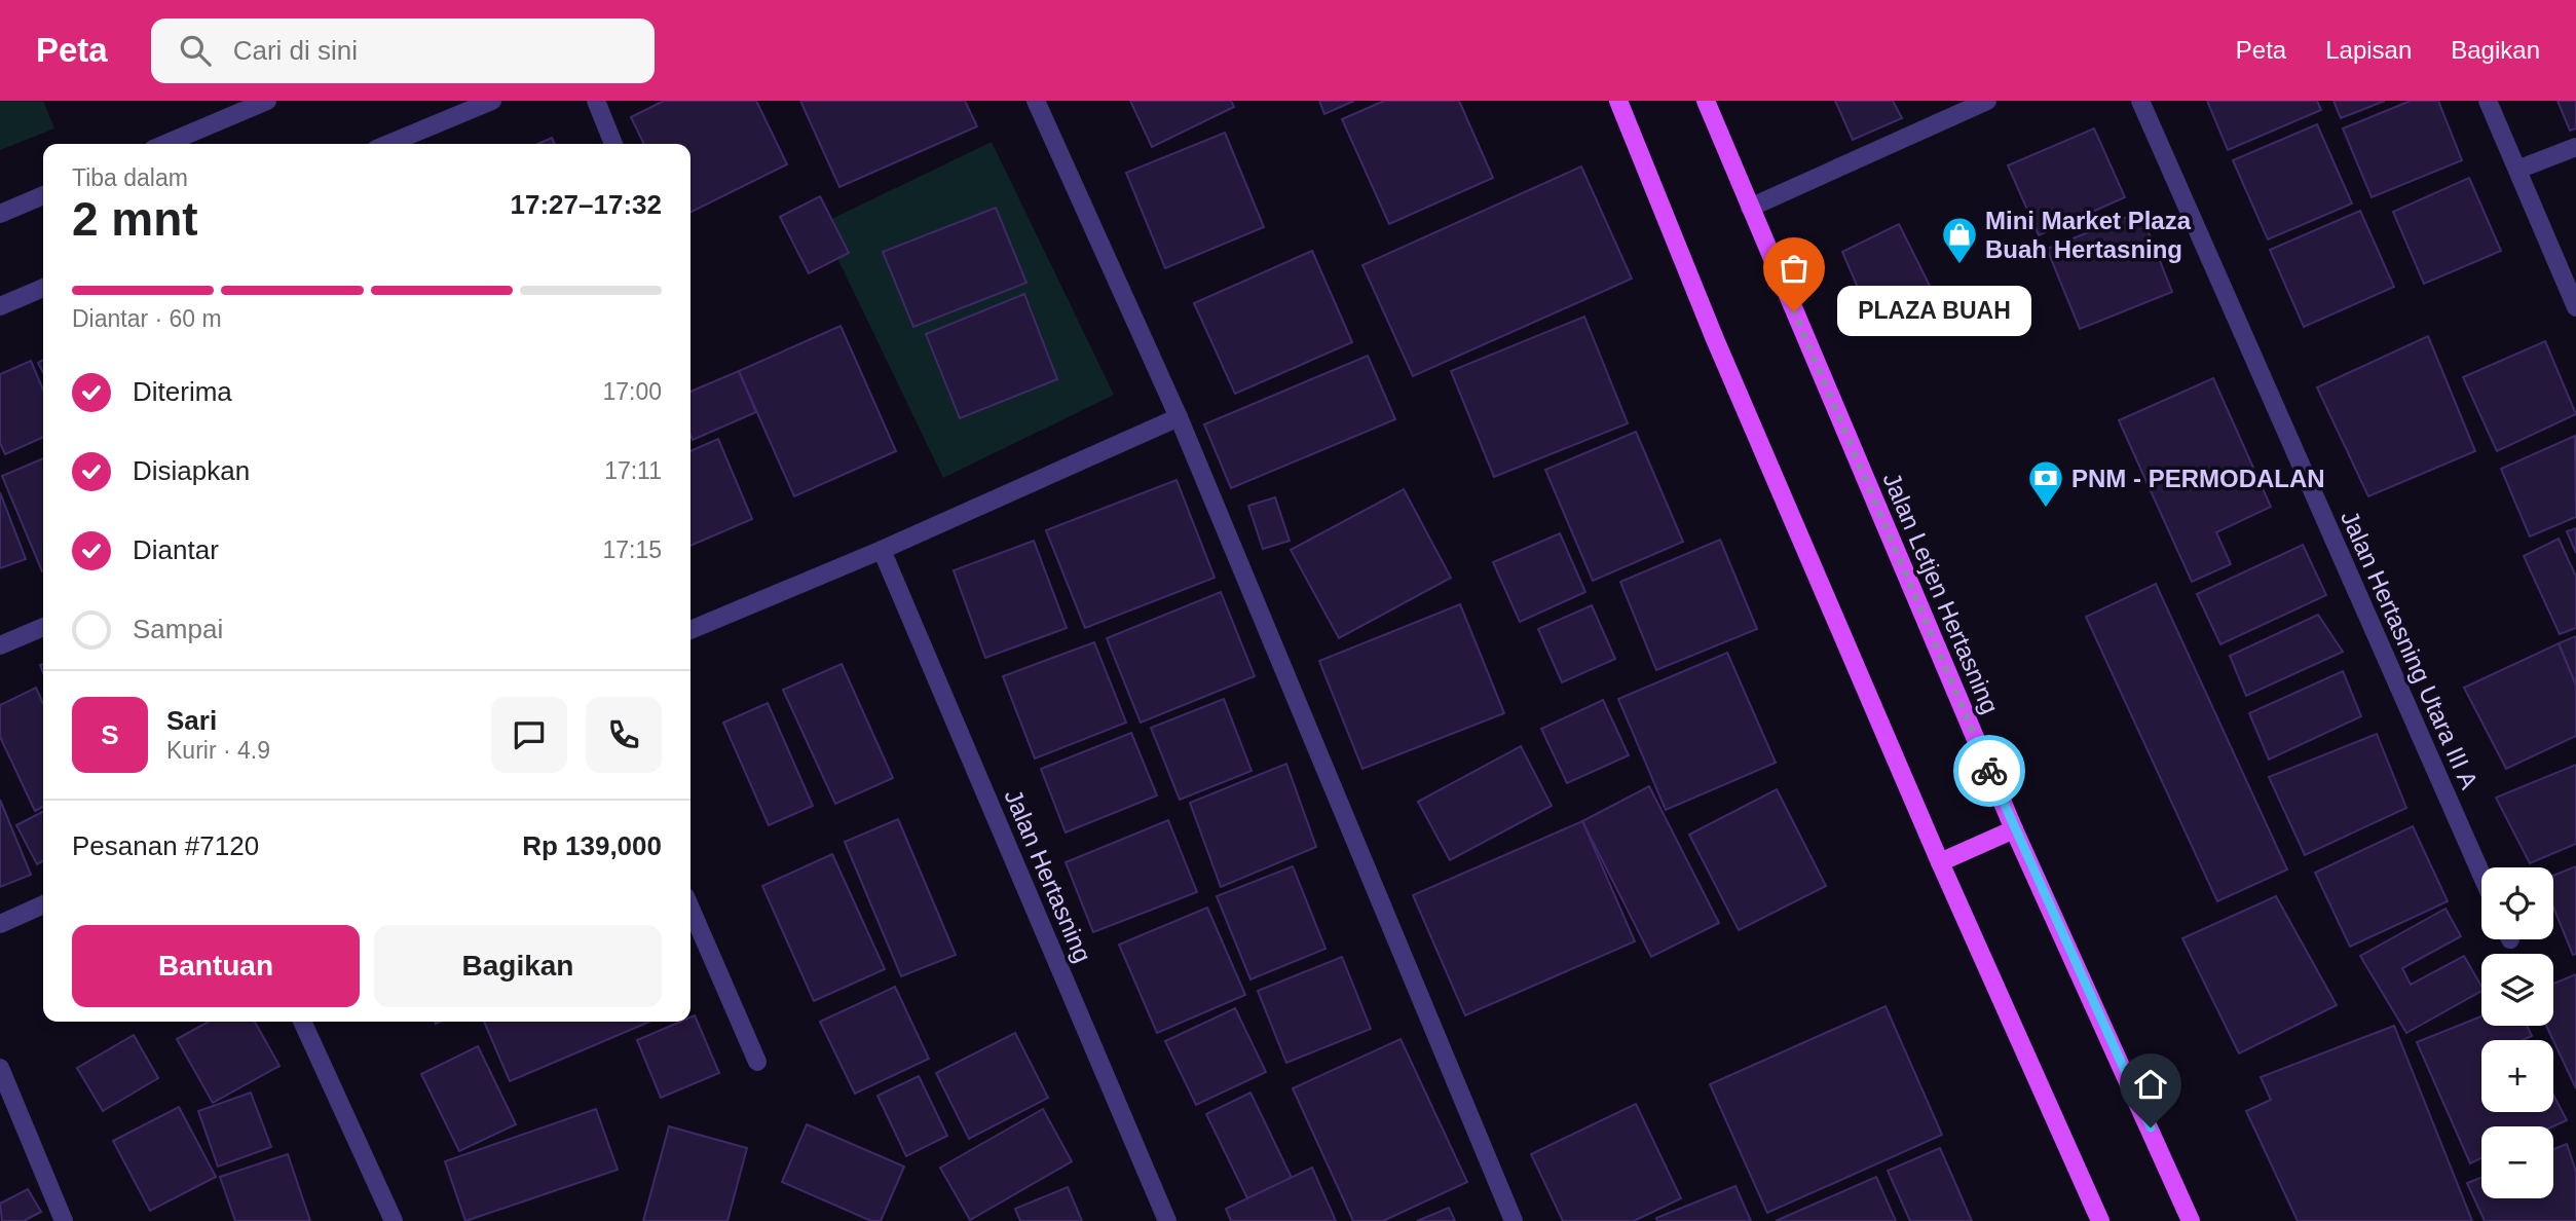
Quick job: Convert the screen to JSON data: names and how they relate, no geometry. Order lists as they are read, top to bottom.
{
  "streets": {
    "main road": ["Jalan Letjen Hertasning"],
    "street": ["Jalan Hertasning Utara III A", "Jalan Hertasning"]
  },
  "places": {
    "shop": ["Mini Market Plaza Buah Hertasning"],
    "other": ["PLAZA BUAH"],
    "bank": ["PNM - PERMODALAN"]
  },
  "page": {
    "header": "Peta",
    "search": "Cari di sini",
    "nav": ["Peta", "Lapisan", "Bagikan"],
    "heading": ["2 mnt", "Tiba dalam", "17:27–17:32"],
    "panel": [
      "Sari",
      "Kurir · 4.9",
      "Pesanan #7120",
      "Rp 139,000"
    ],
    "bar": "Diantar · 60 m",
    "bubble": "PLAZA BUAH",
    "list": [
      ["Diterima", "17:00"],
      ["Disiapkan", "17:11"],
      ["Diantar", "17:15"],
      "Sampai"
    ],
    "round": "S",
    "map_buttons": ["+", "−"],
    "buttons": ["Bantuan", "Bagikan"]
  }
}
